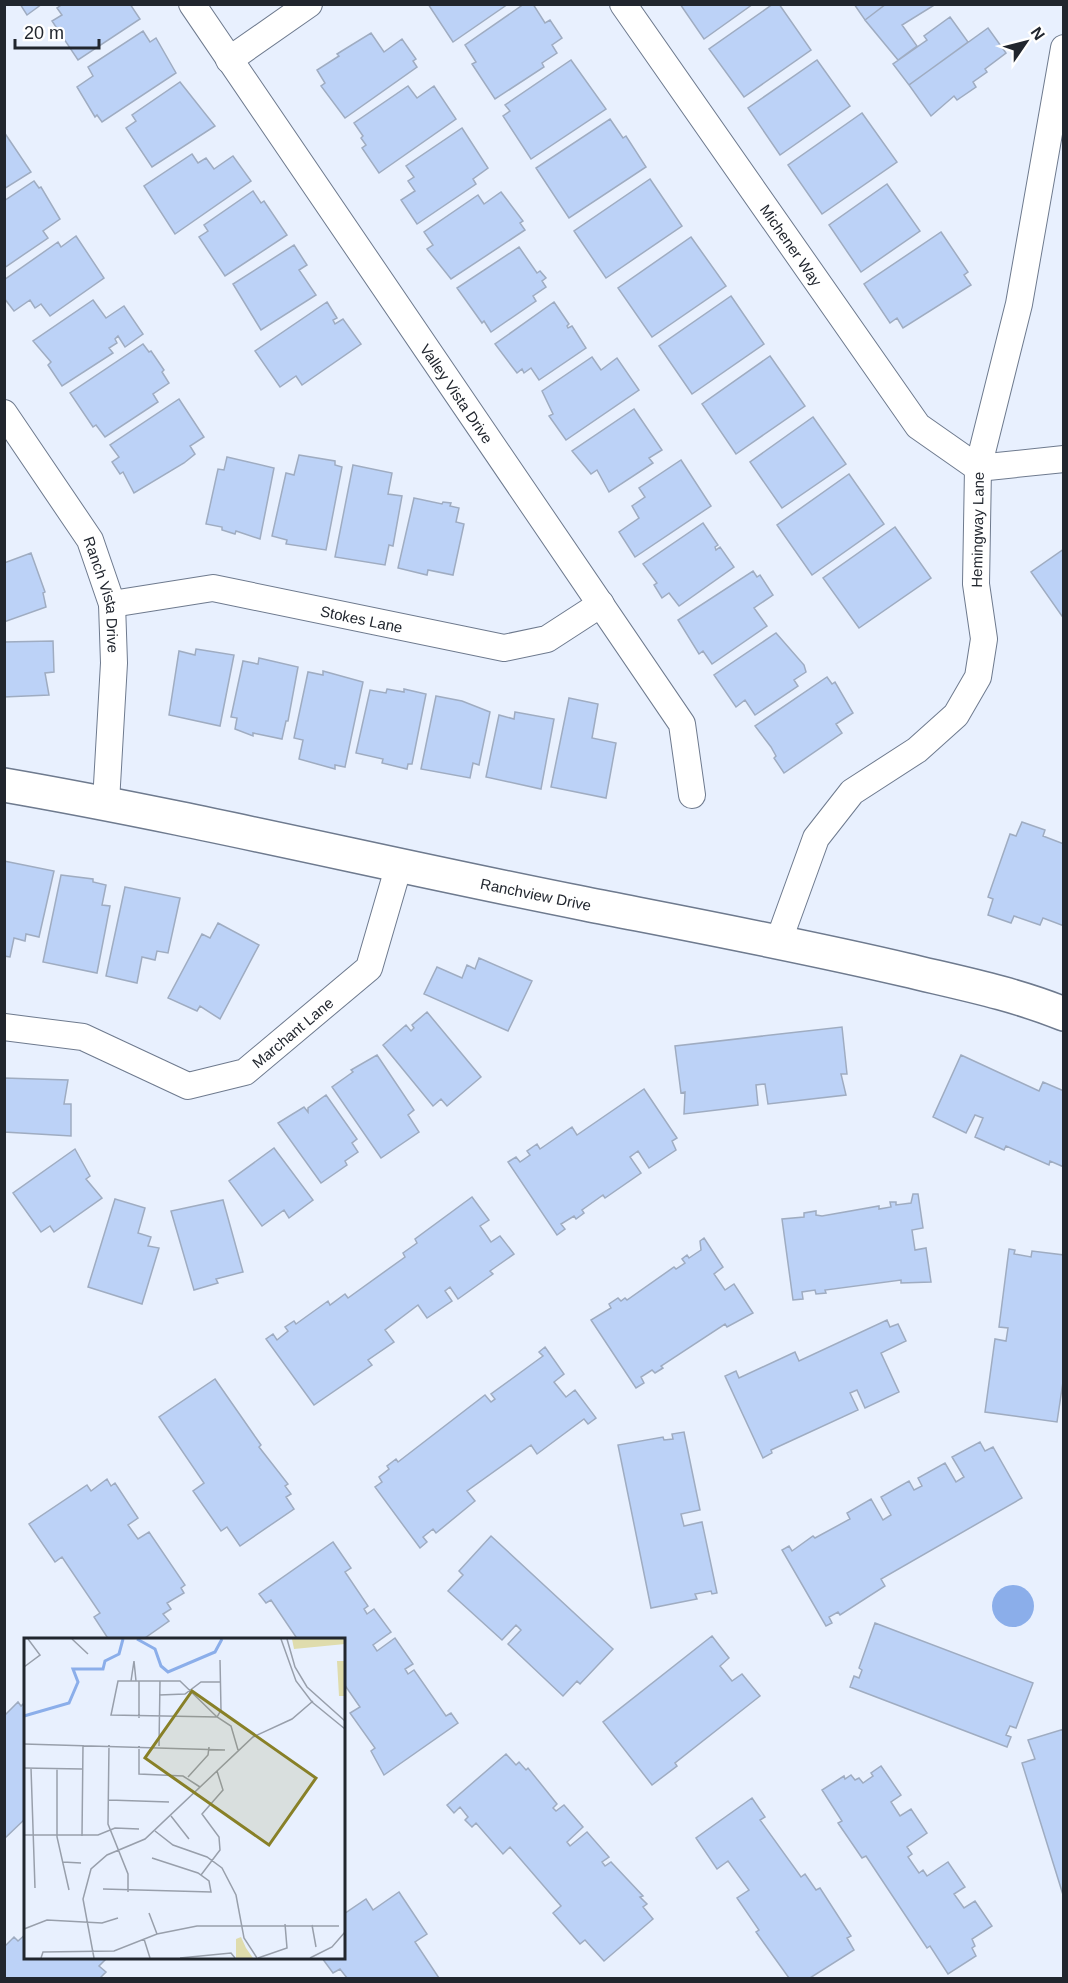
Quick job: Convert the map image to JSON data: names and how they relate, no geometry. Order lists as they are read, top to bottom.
{
  "streets": {
    "street": [
      "Michener Way",
      "Valley Vista Drive",
      "Hemingway Lane",
      "Ranch Vista Drive",
      "Stokes Lane",
      "Ranchview Drive",
      "Marchant Lane"
    ]
  },
  "crossings": [
    ["Michener Way", "Hemingway Lane"],
    ["Valley Vista Drive", "Stokes Lane"],
    ["Hemingway Lane", "Ranchview Drive"],
    ["Ranch Vista Drive", "Stokes Lane"],
    ["Ranch Vista Drive", "Ranchview Drive"],
    ["Ranchview Drive", "Marchant Lane"]
  ],
  "scale_bar": "20 m",
  "north": "top right"
}
